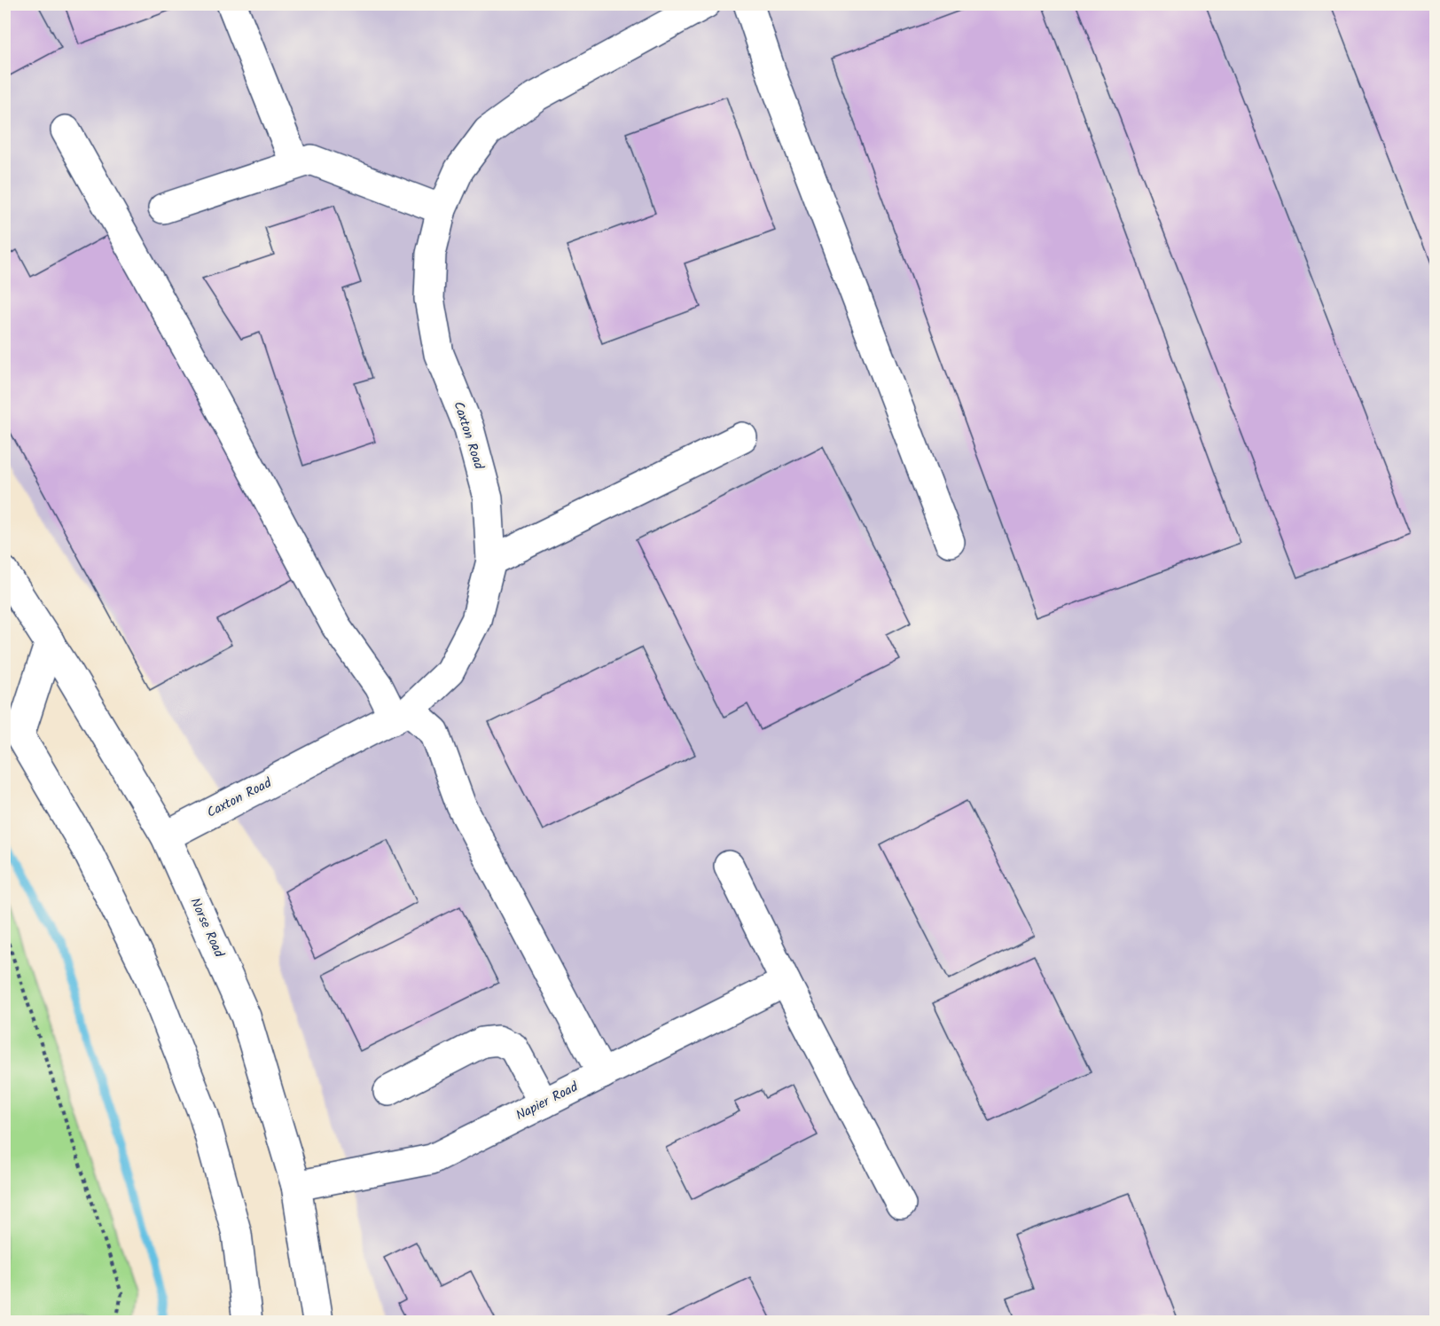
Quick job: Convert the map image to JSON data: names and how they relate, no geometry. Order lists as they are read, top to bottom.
{
  "streets": {
    "street": ["Caxton Road", "Norse Road", "Napier Road"]
  },
  "crossings": [
    ["Caxton Road", "Norse Road"],
    ["Norse Road", "Napier Road"]
  ]
}
